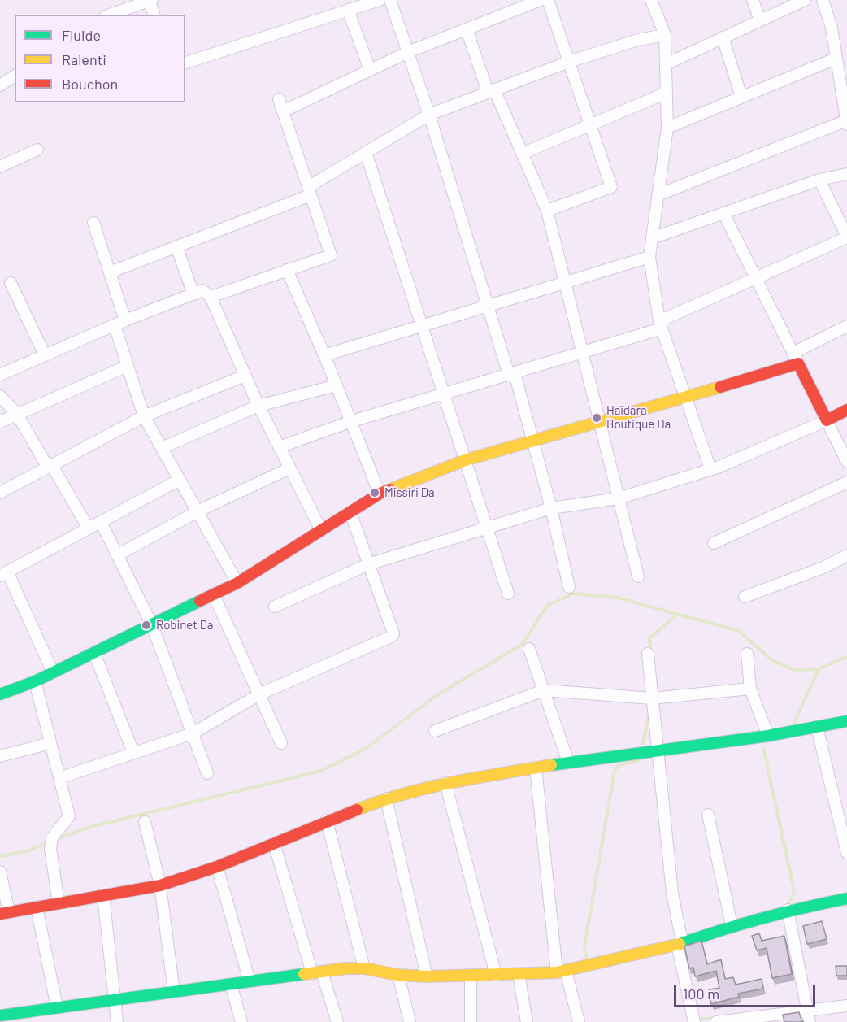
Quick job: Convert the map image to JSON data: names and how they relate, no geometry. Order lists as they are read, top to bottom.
{
  "places": ["Haïdara Boutique Da", "Missiri Da", "Robinet Da"],
  "legend": ["Fluide", "Ralenti", "Bouchon"],
  "scale_bar": "100 m"
}
